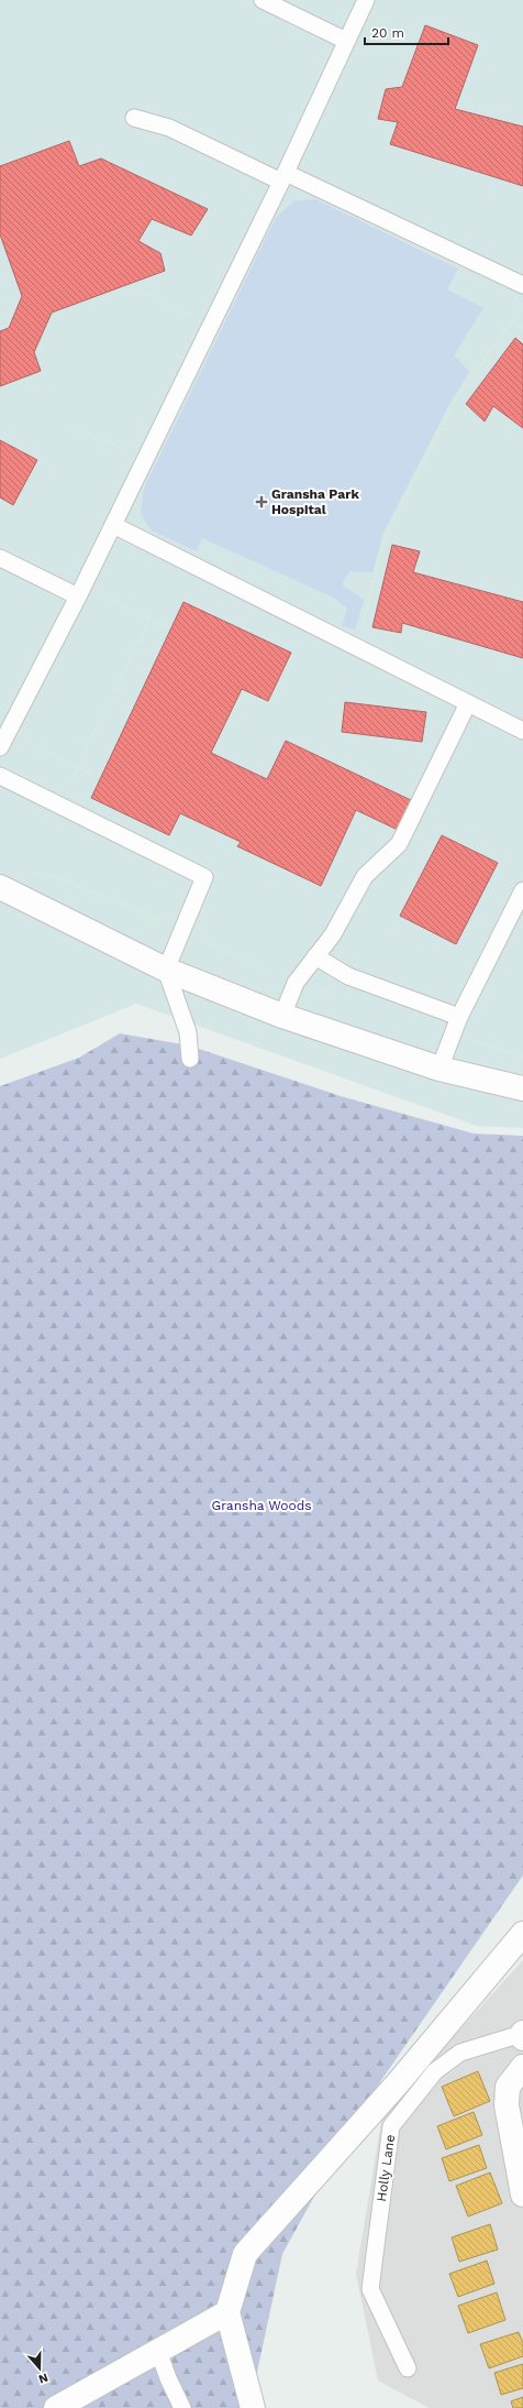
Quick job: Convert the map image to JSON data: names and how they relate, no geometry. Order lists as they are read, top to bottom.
{
  "streets": {
    "lane": ["Holly Lane"]
  },
  "parks": ["Gransha Woods"],
  "places": {
    "health": ["Gransha Park Hospital"]
  },
  "scale_bar": "20 m",
  "north": "bottom"
}
